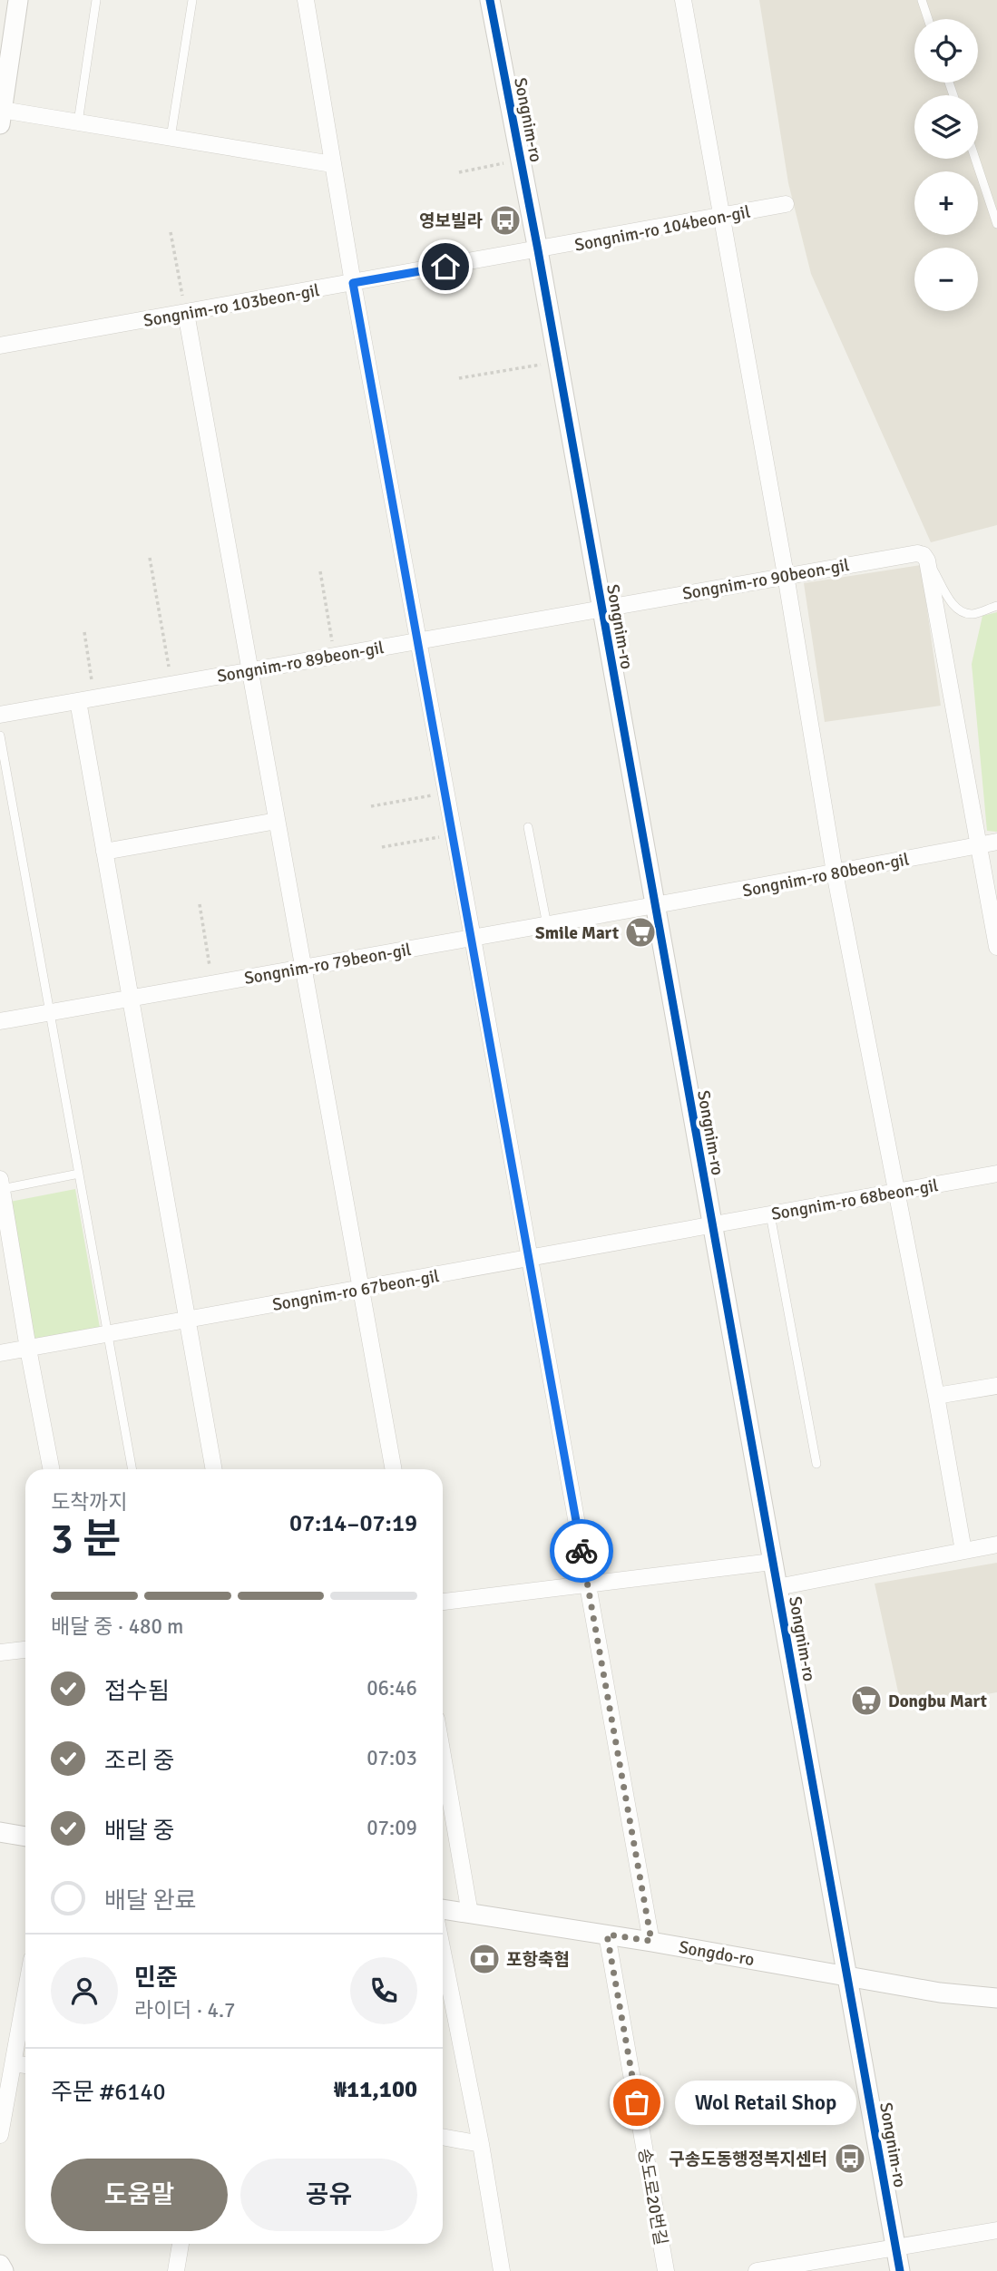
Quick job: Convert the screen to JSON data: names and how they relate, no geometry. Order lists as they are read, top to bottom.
{
  "streets": {
    "street": [
      "Songnim-ro",
      "Songnim-ro 104beon-gil",
      "Songnim-ro 103beon-gil",
      "Songnim-ro 90beon-gil",
      "Songnim-ro 89beon-gil",
      "Songnim-ro 80beon-gil",
      "Songnim-ro 79beon-gil",
      "Songnim-ro 68beon-gil",
      "Songnim-ro 67beon-gil",
      "Songdo-ro",
      "송도로20번길"
    ]
  },
  "crossings": [
    ["Songnim-ro", "Songnim-ro 104beon-gil"],
    ["Songnim-ro", "Songnim-ro 103beon-gil"],
    ["Songnim-ro", "Songnim-ro 90beon-gil"],
    ["Songnim-ro", "Songnim-ro 89beon-gil"],
    ["Songnim-ro", "Songnim-ro 80beon-gil"],
    ["Songnim-ro", "Songnim-ro 79beon-gil"],
    ["Songnim-ro", "Songnim-ro 68beon-gil"],
    ["Songnim-ro", "Songnim-ro 67beon-gil"],
    ["Songnim-ro", "Songdo-ro"],
    ["Songnim-ro 104beon-gil", "Songnim-ro 103beon-gil"],
    ["Songnim-ro 90beon-gil", "Songnim-ro 89beon-gil"],
    ["Songnim-ro 80beon-gil", "Songnim-ro 79beon-gil"],
    ["Songnim-ro 68beon-gil", "Songnim-ro 67beon-gil"],
    ["Songdo-ro", "송도로20번길"]
  ],
  "places": {
    "bus stop": ["영보빌라", "구송도동행정복지센터"],
    "supermarket": ["Smile Mart", "Dongbu Mart"],
    "bank": ["포항축협"],
    "other": ["Wol Retail Shop"]
  },
  "page": {
    "map_buttons": ["+", "−"],
    "heading": ["3 분", "도착까지", "07:14–07:19"],
    "panel": [
      "민준",
      "라이더 · 4.7",
      "주문 #6140",
      "₩11,100"
    ],
    "bar": "배달 중 · 480 m",
    "list": [
      ["접수됨", "06:46"],
      ["조리 중", "07:03"],
      ["배달 중", "07:09"],
      "배달 완료"
    ],
    "bubble": "Wol Retail Shop",
    "buttons": ["도움말", "공유"]
  }
}
